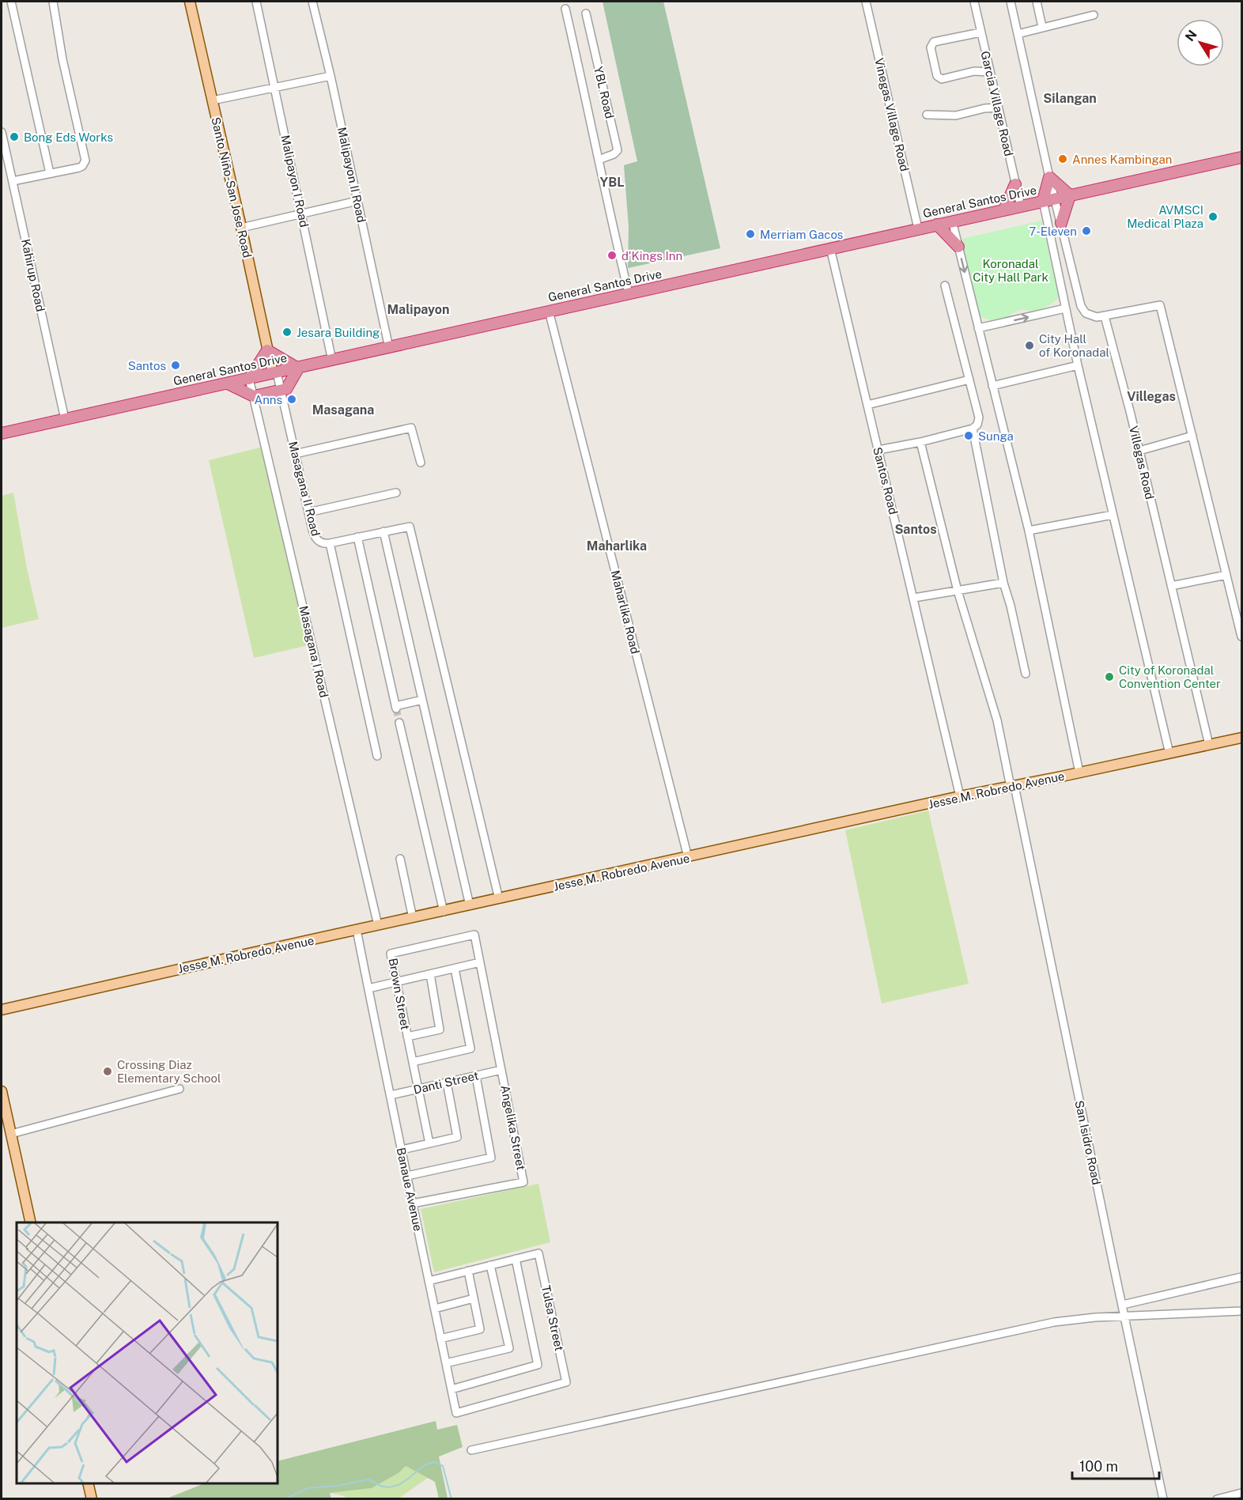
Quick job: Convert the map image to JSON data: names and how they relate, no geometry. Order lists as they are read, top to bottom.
{
  "streets": {
    "highway": ["General Santos Drive"],
    "main road": ["Santo Niño-San Jose Road", "Jesse M. Robredo Avenue"],
    "street": [
      "YBL Road",
      "Garcia Village Road",
      "Vinegas Village Road",
      "Malipayon II Road",
      "Malipayon I Road",
      "Kahirup Road",
      "Villegas Road",
      "Santos Road",
      "Masagana II Road",
      "Maharlika Road",
      "Masagana I Road",
      "Brown Street",
      "Danti Street",
      "Angelika Street",
      "San Isidro Road",
      "Banaue Avenue",
      "Tulsa Street"
    ]
  },
  "crossings": [
    ["YBL Road", "General Santos Drive"],
    ["Garcia Village Road", "General Santos Drive"],
    ["Vinegas Village Road", "General Santos Drive"],
    ["Malipayon II Road", "General Santos Drive"],
    ["Malipayon I Road", "General Santos Drive"],
    ["Santo Niño-San Jose Road", "General Santos Drive"],
    ["Santo Niño-San Jose Road", "Masagana II Road"],
    ["General Santos Drive", "Kahirup Road"],
    ["General Santos Drive", "Santos Road"],
    ["General Santos Drive", "Masagana II Road"],
    ["General Santos Drive", "Maharlika Road"],
    ["General Santos Drive", "Masagana I Road"],
    ["Villegas Road", "Jesse M. Robredo Avenue"],
    ["Santos Road", "Jesse M. Robredo Avenue"],
    ["Masagana II Road", "Jesse M. Robredo Avenue"],
    ["Maharlika Road", "Jesse M. Robredo Avenue"],
    ["Masagana I Road", "Jesse M. Robredo Avenue"],
    ["Jesse M. Robredo Avenue", "San Isidro Road"],
    ["Jesse M. Robredo Avenue", "Banaue Avenue"],
    ["Brown Street", "Danti Street"],
    ["Brown Street", "Angelika Street"],
    ["Danti Street", "Angelika Street"],
    ["Danti Street", "Banaue Avenue"],
    ["Angelika Street", "Banaue Avenue"],
    ["Banaue Avenue", "Tulsa Street"]
  ],
  "districts": [
    "Silangan",
    "YBL",
    "Malipayon",
    "Villegas",
    "Masagana",
    "Santos",
    "Maharlika"
  ],
  "parks": ["Koronadal City Hall Park"],
  "places": [
    "Bong Eds Works",
    "Annes Kambingan",
    "AVMSCI Medical Plaza",
    "7-Eleven",
    "Merriam Gacos",
    "d'Kings Inn",
    "Jesara Building",
    "City Hall of Koronadal",
    "Santos",
    "Anns",
    "Sunga",
    "City of Koronadal Convention Center",
    "Crossing Diaz Elementary School"
  ],
  "scale_bar": "100 m",
  "north": "top left"
}
